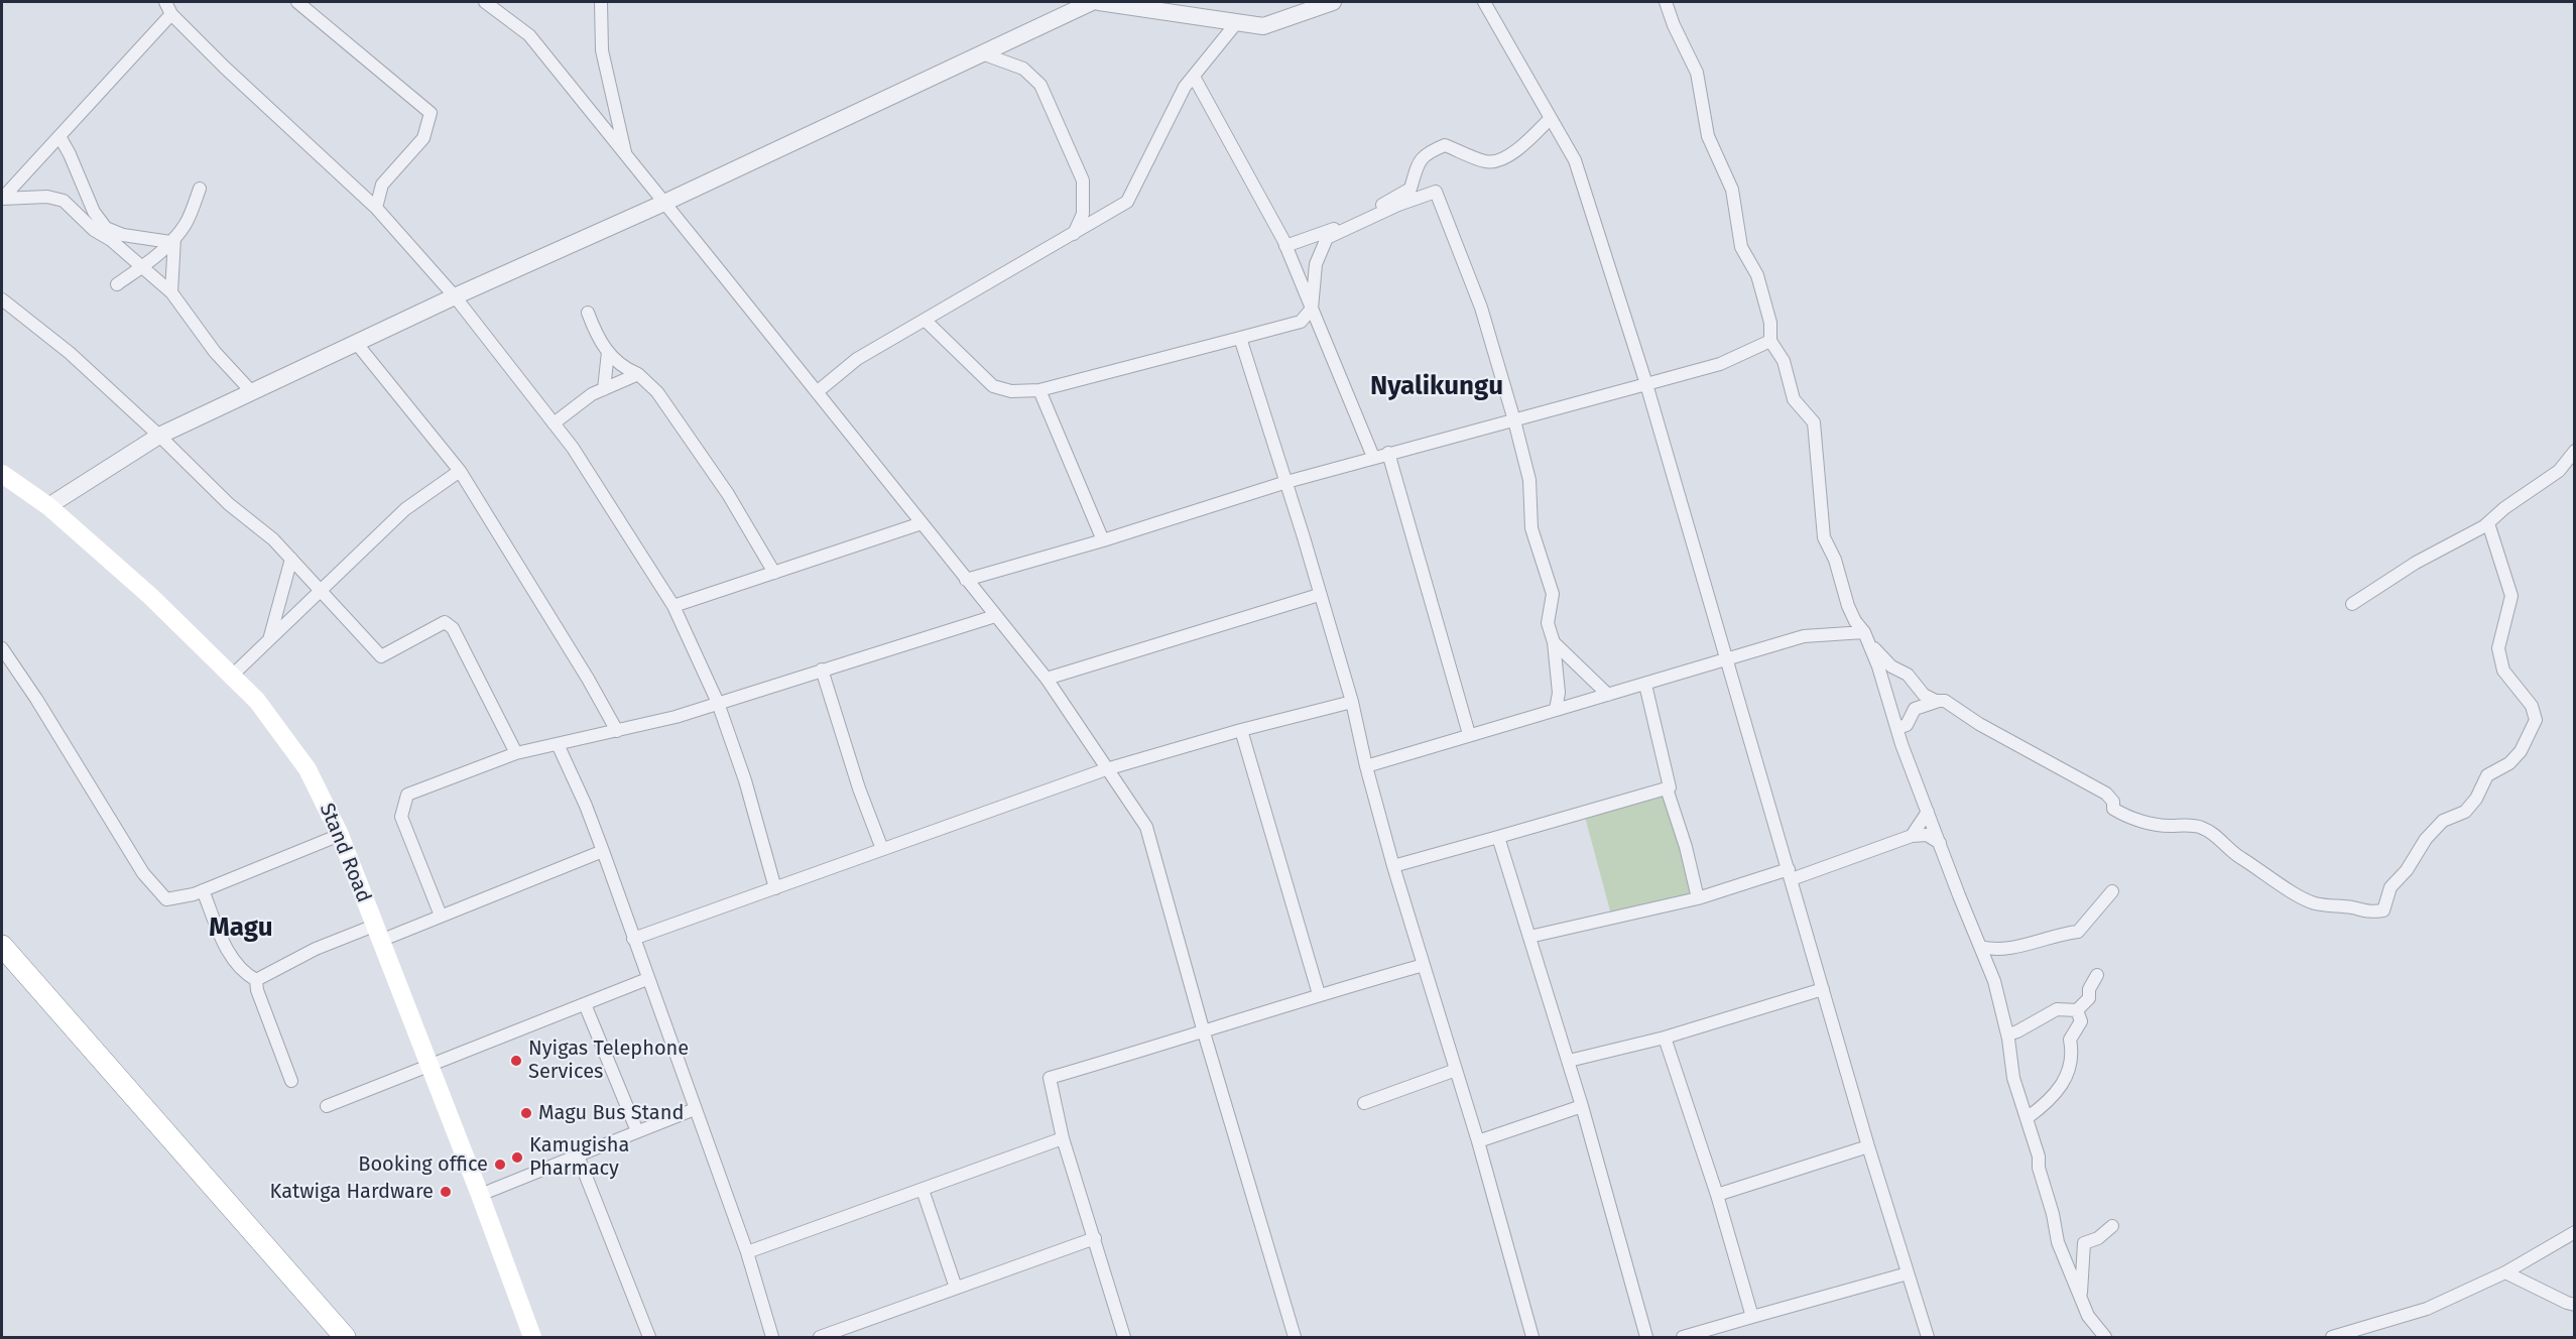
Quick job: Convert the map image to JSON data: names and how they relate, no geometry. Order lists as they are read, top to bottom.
{
  "streets": {
    "main road": ["Stand Road"]
  },
  "districts": ["Nyalikungu", "Magu"],
  "places": [
    "Nyigas Telephone Services",
    "Magu Bus Stand",
    "Kamugisha Pharmacy",
    "Booking office",
    "Katwiga Hardware"
  ]
}
